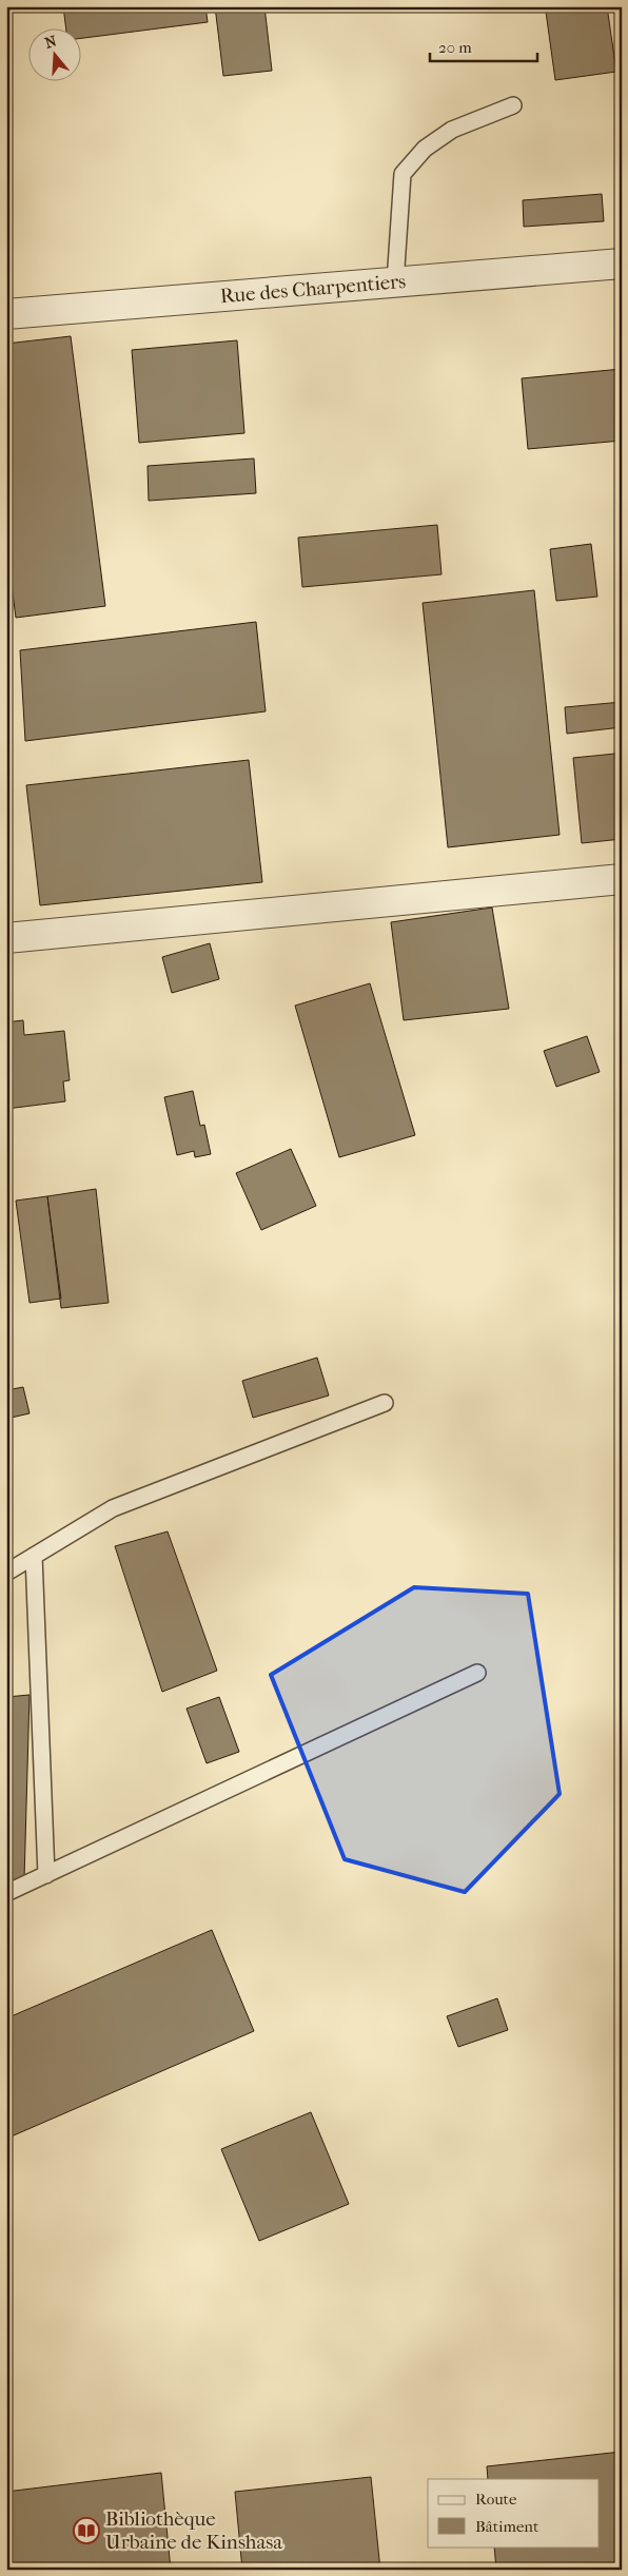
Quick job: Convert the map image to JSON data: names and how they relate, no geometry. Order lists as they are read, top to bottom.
{
  "streets": {
    "street": ["Rue des Charpentiers"]
  },
  "places": {
    "library": ["Bibliothèque Urbaine de Kinshasa"]
  },
  "legend": ["Route", "Bâtiment"],
  "scale_bar": "20 m",
  "north": "top"
}
